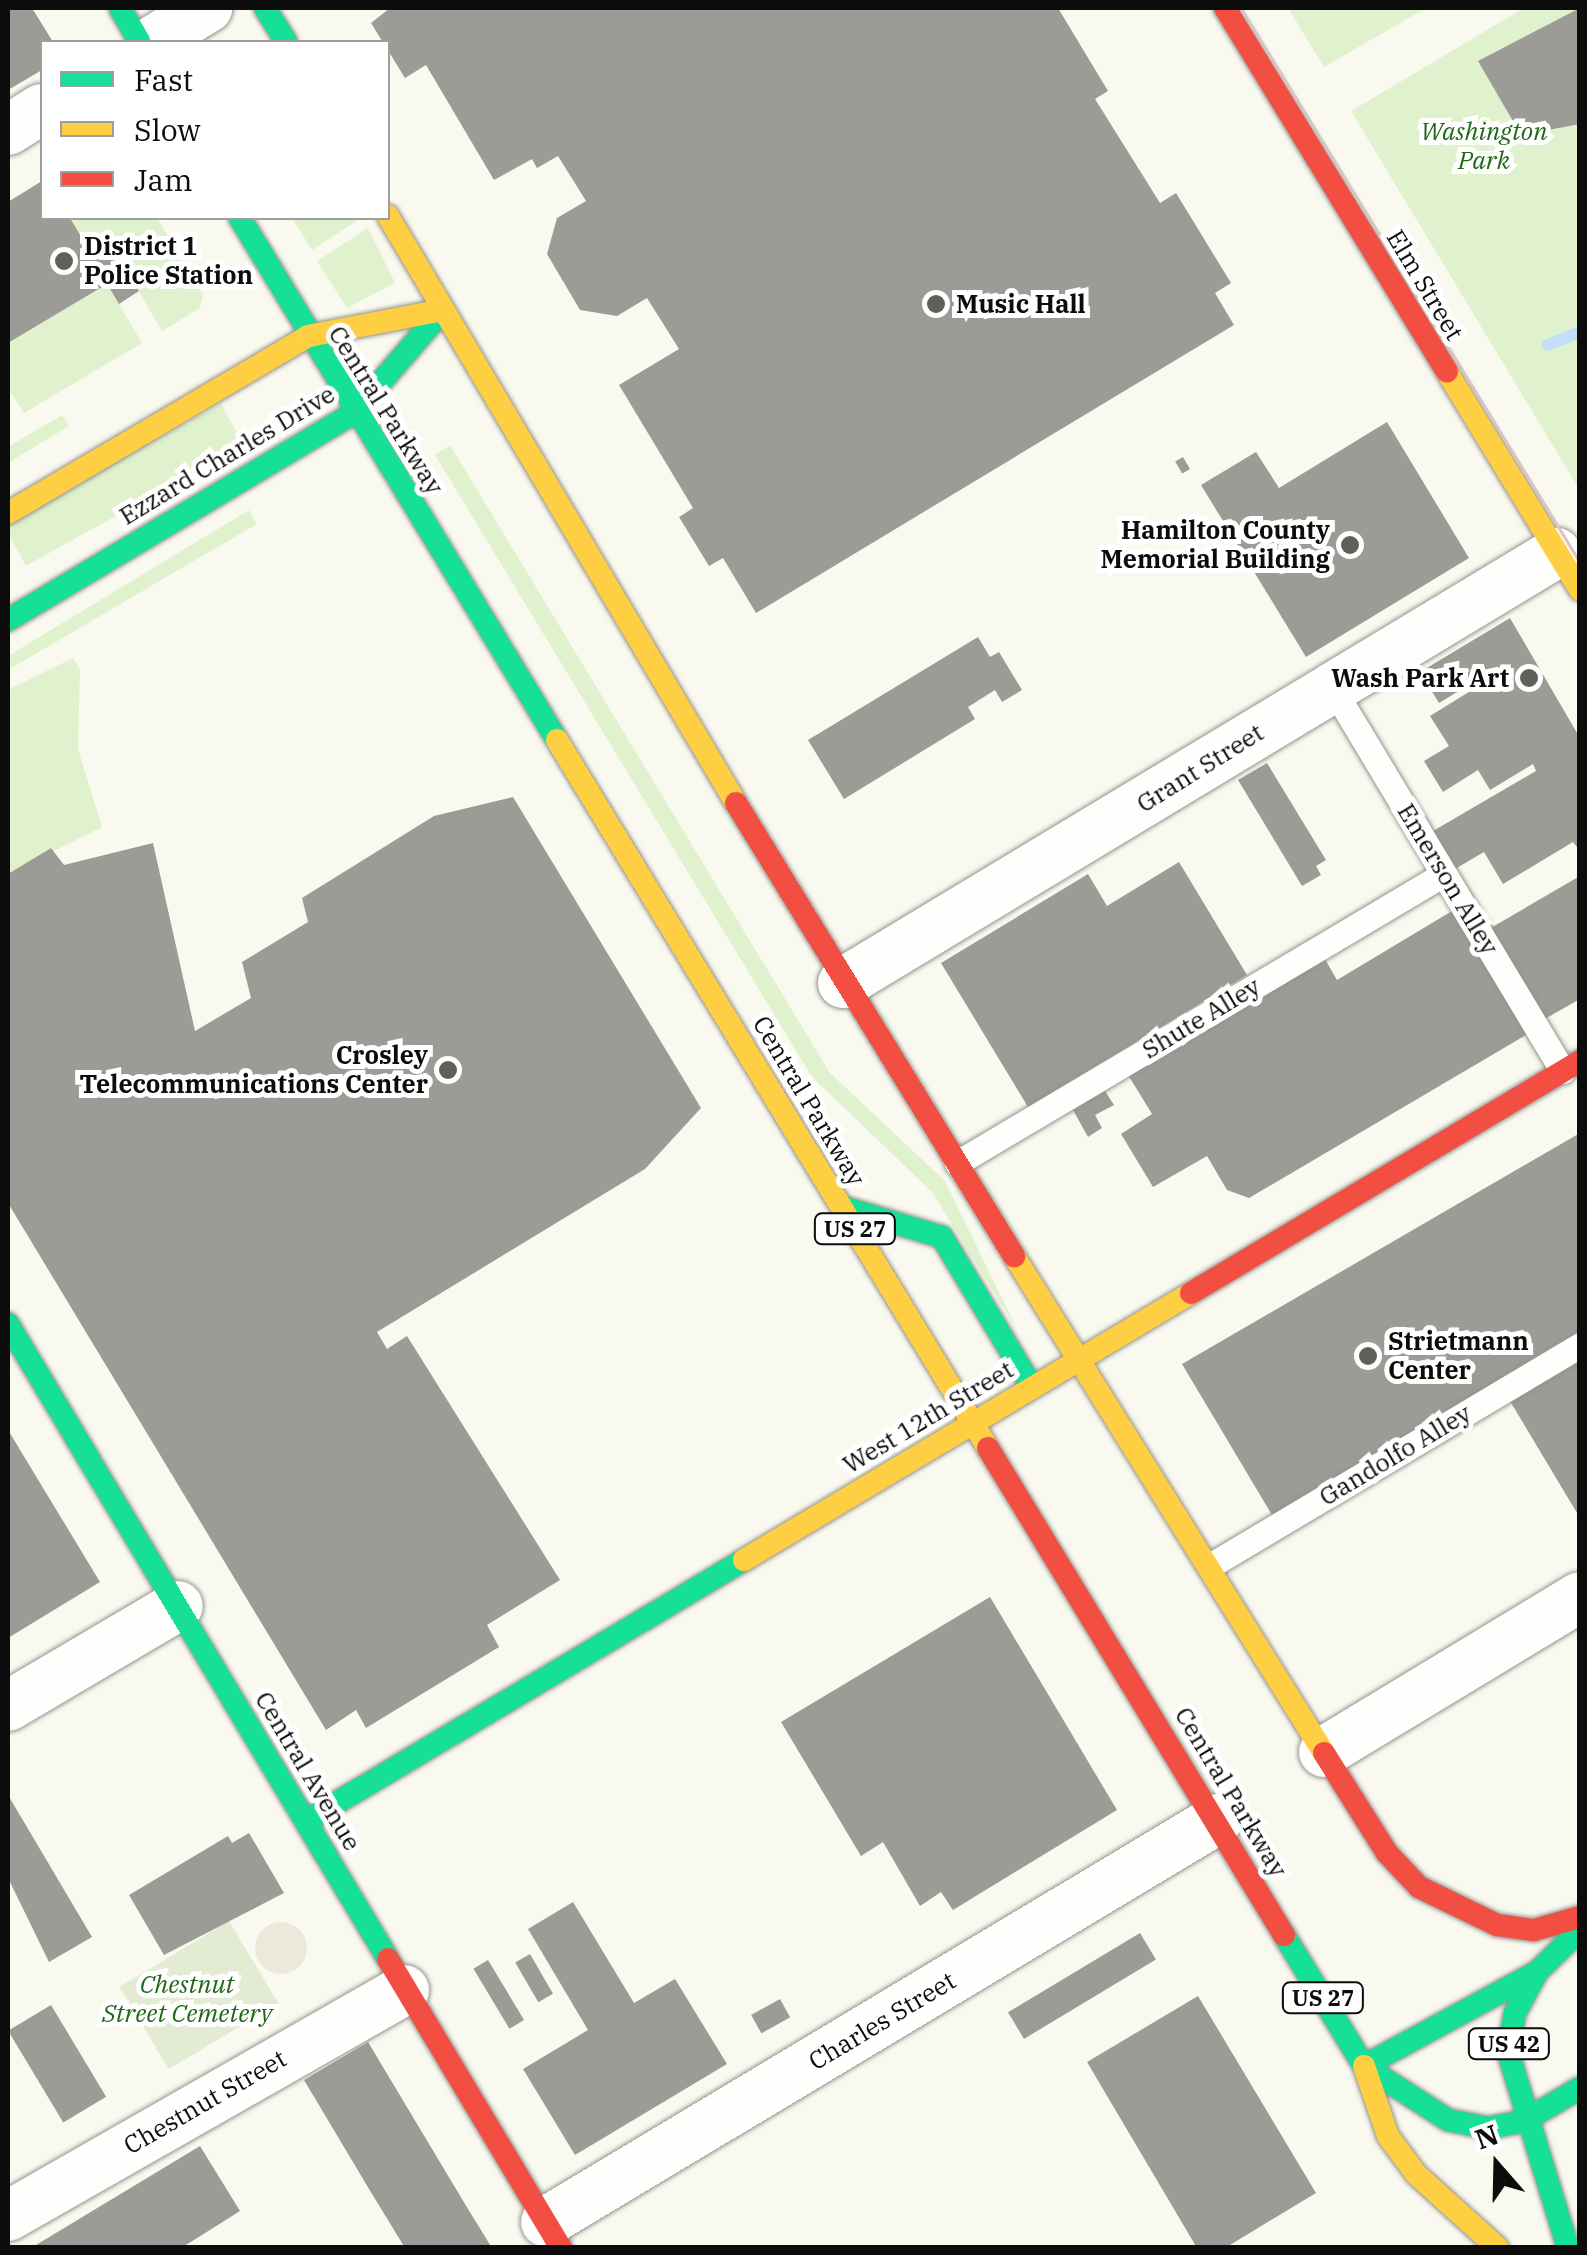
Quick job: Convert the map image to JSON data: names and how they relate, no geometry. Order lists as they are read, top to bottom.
{
  "streets": {
    "main road": [
      "Elm Street",
      "Central Parkway",
      "Ezzard Charles Drive",
      "US 27",
      "West 12th Street",
      "Central Avenue",
      "US 42"
    ],
    "street": ["Grant Street", "Charles Street", "Chestnut Street"],
    "lane": ["Emerson Alley", "Shute Alley", "Gandolfo Alley"]
  },
  "crossings": [
    ["Elm Street", "Grant Street"],
    ["Central Parkway", "Ezzard Charles Drive"],
    ["Central Parkway", "US 27"],
    ["Central Parkway", "West 12th Street"],
    ["Central Parkway", "Charles Street"],
    ["Central Parkway", "US 42"],
    ["Grant Street", "Emerson Alley"],
    ["Emerson Alley", "Shute Alley"],
    ["Emerson Alley", "West 12th Street"],
    ["West 12th Street", "Central Avenue"],
    ["Central Avenue", "Charles Street"],
    ["Central Avenue", "Chestnut Street"]
  ],
  "parks": ["Washington Park", "Chestnut Street Cemetery"],
  "places": [
    "District 1 Police Station",
    "Music Hall",
    "Hamilton County Memorial Building",
    "Wash Park Art",
    "Crosley Telecommunications Center",
    "Strietmann Center"
  ],
  "legend": ["Fast", "Slow", "Jam"],
  "north": "top"
}
